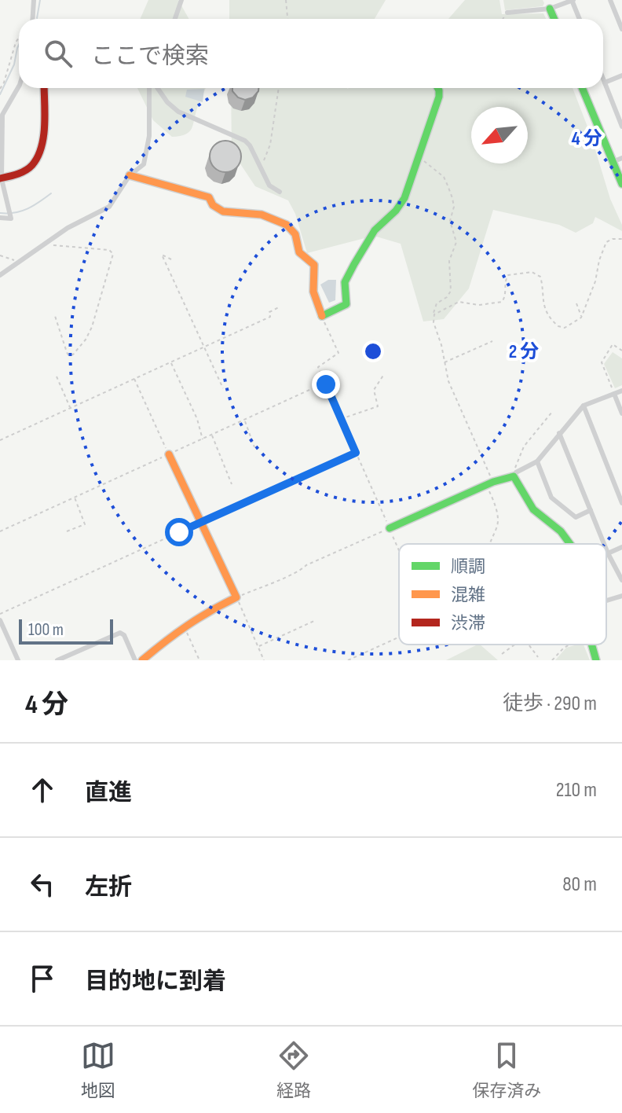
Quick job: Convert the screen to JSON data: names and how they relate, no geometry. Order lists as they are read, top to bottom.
{
  "legend": ["順調", "混雑", "渋滞"],
  "scale_bar": "100 m",
  "north": "bottom left",
  "page": {
    "search": "ここで検索",
    "scale": "100 m",
    "heading": ["4 分", "徒歩 · 290 m"],
    "list": [
      ["直進", "210 m"],
      ["左折", "80 m"],
      "目的地に到着"
    ],
    "nav": ["地図", "経路", "保存済み"]
  },
  "rings": ["4 分", "2 分"]
}
